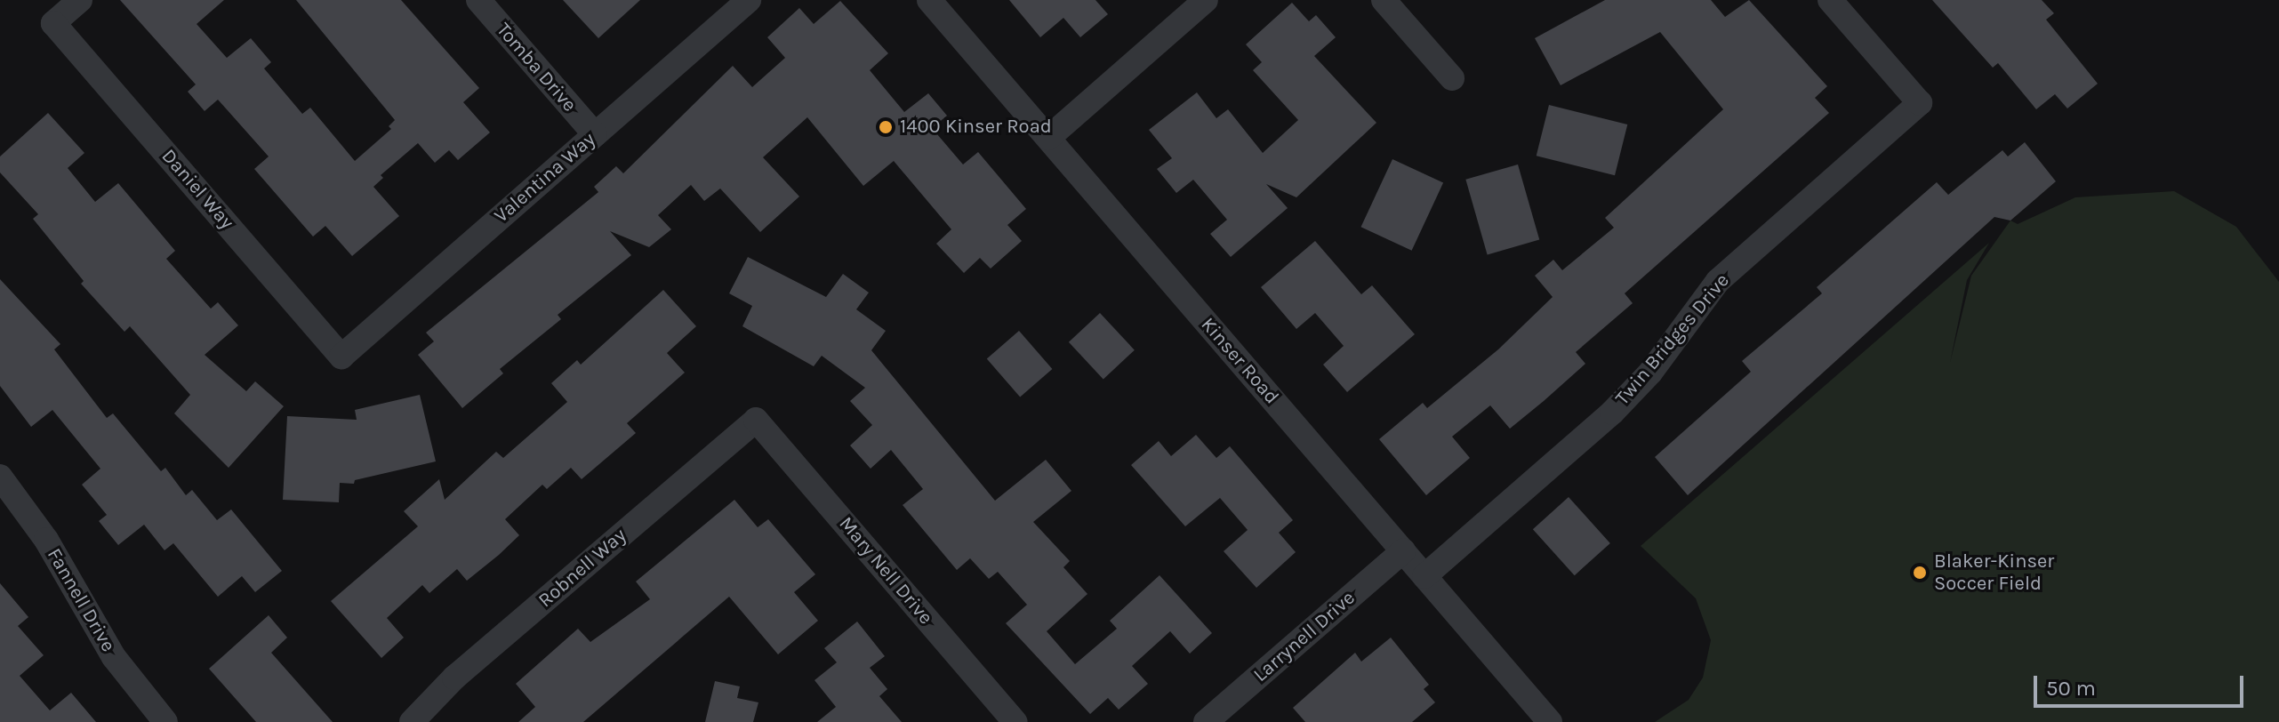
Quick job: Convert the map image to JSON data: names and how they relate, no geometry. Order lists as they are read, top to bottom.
{
  "streets": {
    "street": [
      "Tomba Drive",
      "Valentina Way",
      "Daniel Way",
      "Twin Bridges Drive",
      "Kinser Road",
      "Robnell Way",
      "Mary Nell Drive",
      "Fannell Drive",
      "Larrynell Drive"
    ]
  },
  "crossings": [
    ["Tomba Drive", "Valentina Way"],
    ["Valentina Way", "Daniel Way"],
    ["Twin Bridges Drive", "Kinser Road"],
    ["Kinser Road", "Larrynell Drive"],
    ["Robnell Way", "Mary Nell Drive"]
  ],
  "places": ["1400 Kinser Road", "Blaker-Kinser Soccer Field"],
  "scale_bar": "50 m"
}
